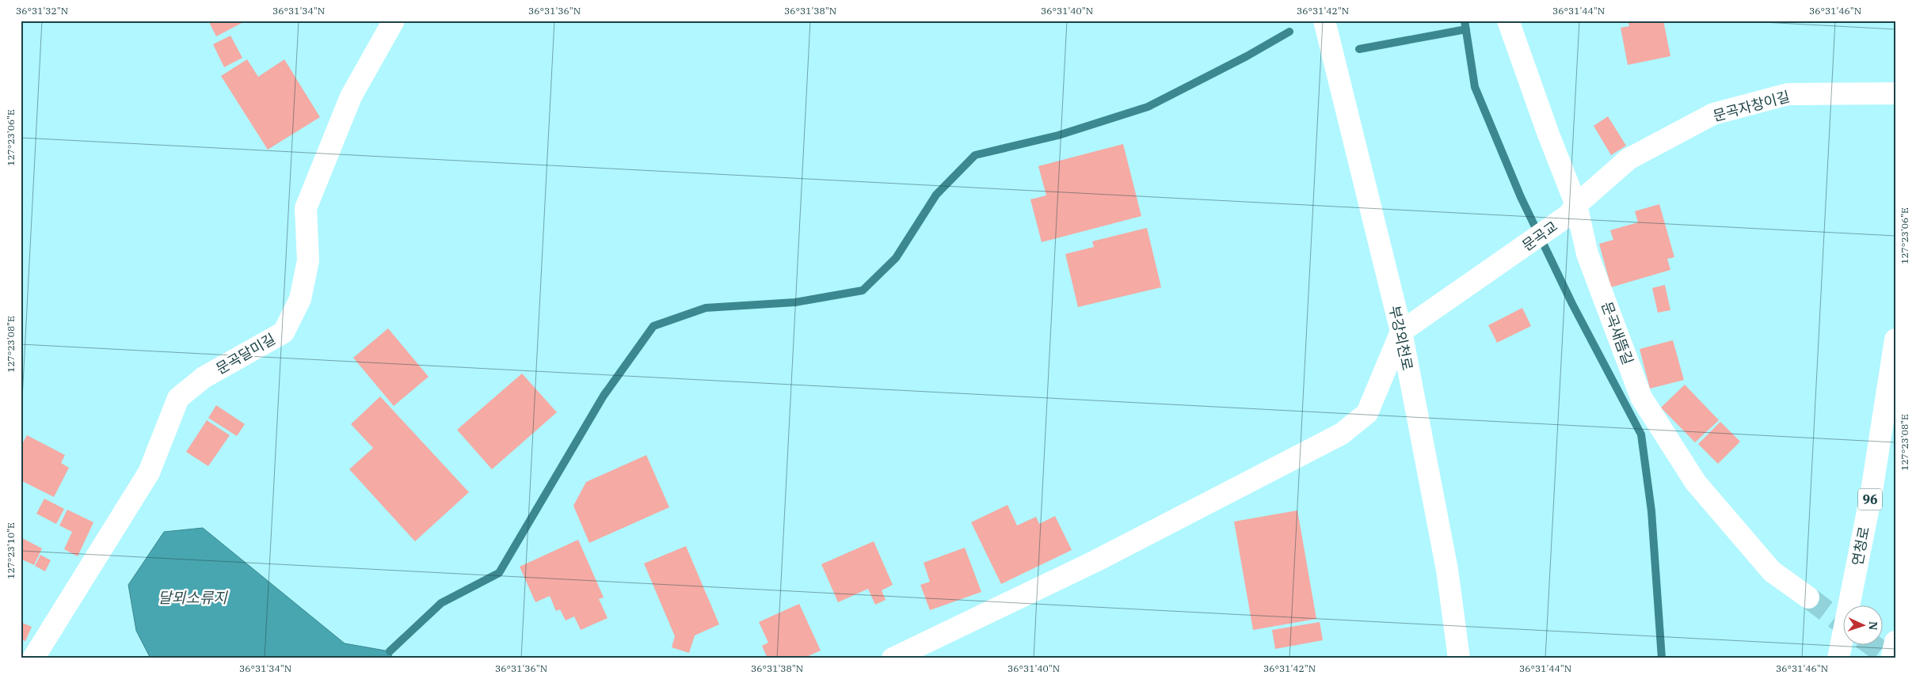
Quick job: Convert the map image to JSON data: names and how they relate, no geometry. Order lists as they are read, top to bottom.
{
  "streets": {
    "main road": [
      "문곡자창이길",
      "문곡교",
      "문곡새뜸길",
      "부강외천로",
      "문곡달미길",
      "96",
      "연청로"
    ]
  },
  "crossings": [
    ["문곡자창이길", "문곡교"],
    ["문곡자창이길", "문곡새뜸길"],
    ["문곡교", "문곡새뜸길"],
    ["문곡교", "부강외천로"]
  ],
  "water": ["달뫼소류지"],
  "north": "right",
  "coordinates": [
    "36°31'32\"N",
    "36°31'34\"N",
    "36°31'36\"N",
    "36°31'38\"N",
    "36°31'40\"N",
    "36°31'42\"N",
    "36°31'44\"N",
    "36°31'46\"N",
    "127°23'06\"E",
    "127°23'08\"E",
    "127°23'10\"E"
  ]
}
